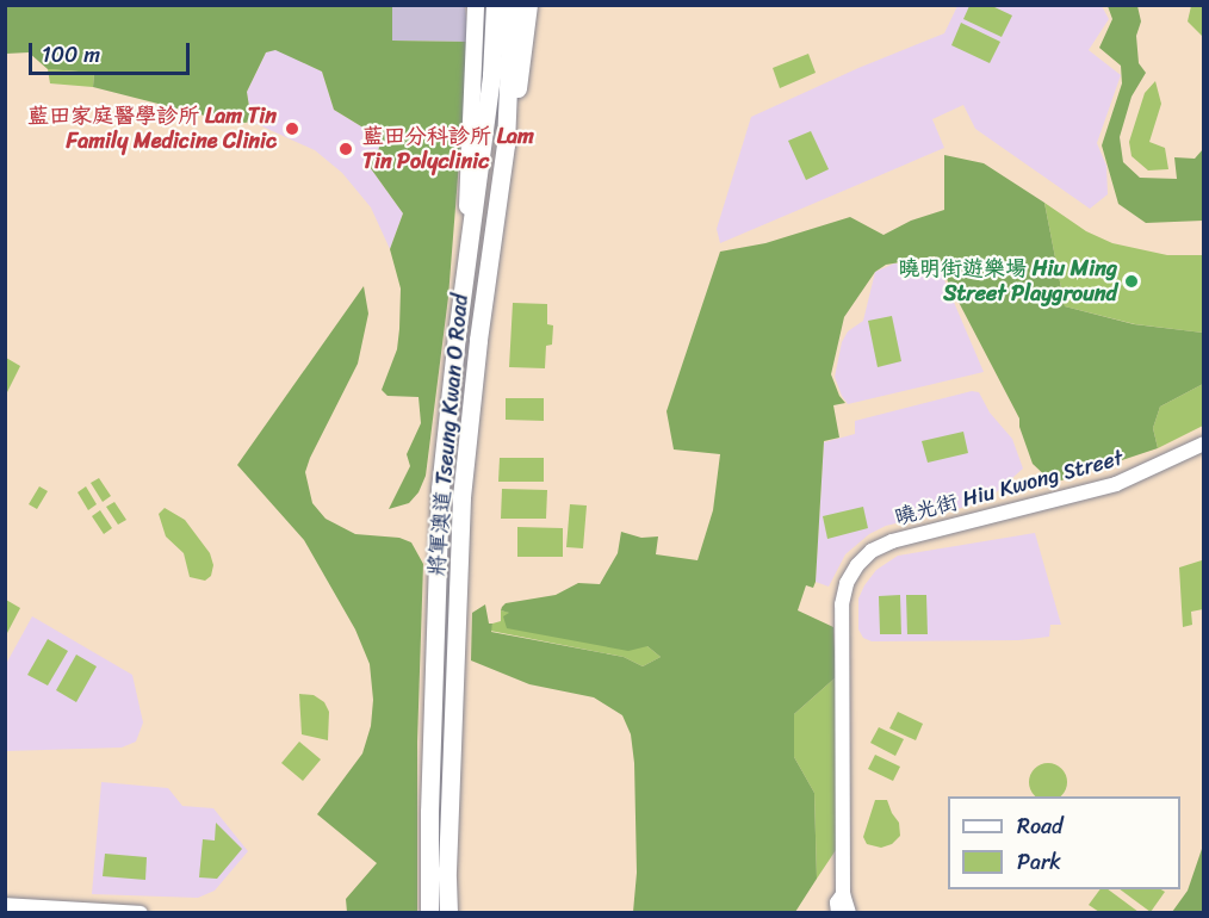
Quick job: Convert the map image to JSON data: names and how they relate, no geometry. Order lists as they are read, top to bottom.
{
  "streets": {
    "highway": ["將軍澳道 Tseung Kwan O Road"],
    "main road": ["曉光街 Hiu Kwong Street"]
  },
  "places": ["藍田家庭醫學診所 Lam Tin Family Medicine Clinic", "藍田分科診所 Lam Tin Polyclinic", "曉明街遊樂場 Hiu Ming Street Playground"],
  "legend": ["Road", "Park"],
  "scale_bar": "100 m"
}
